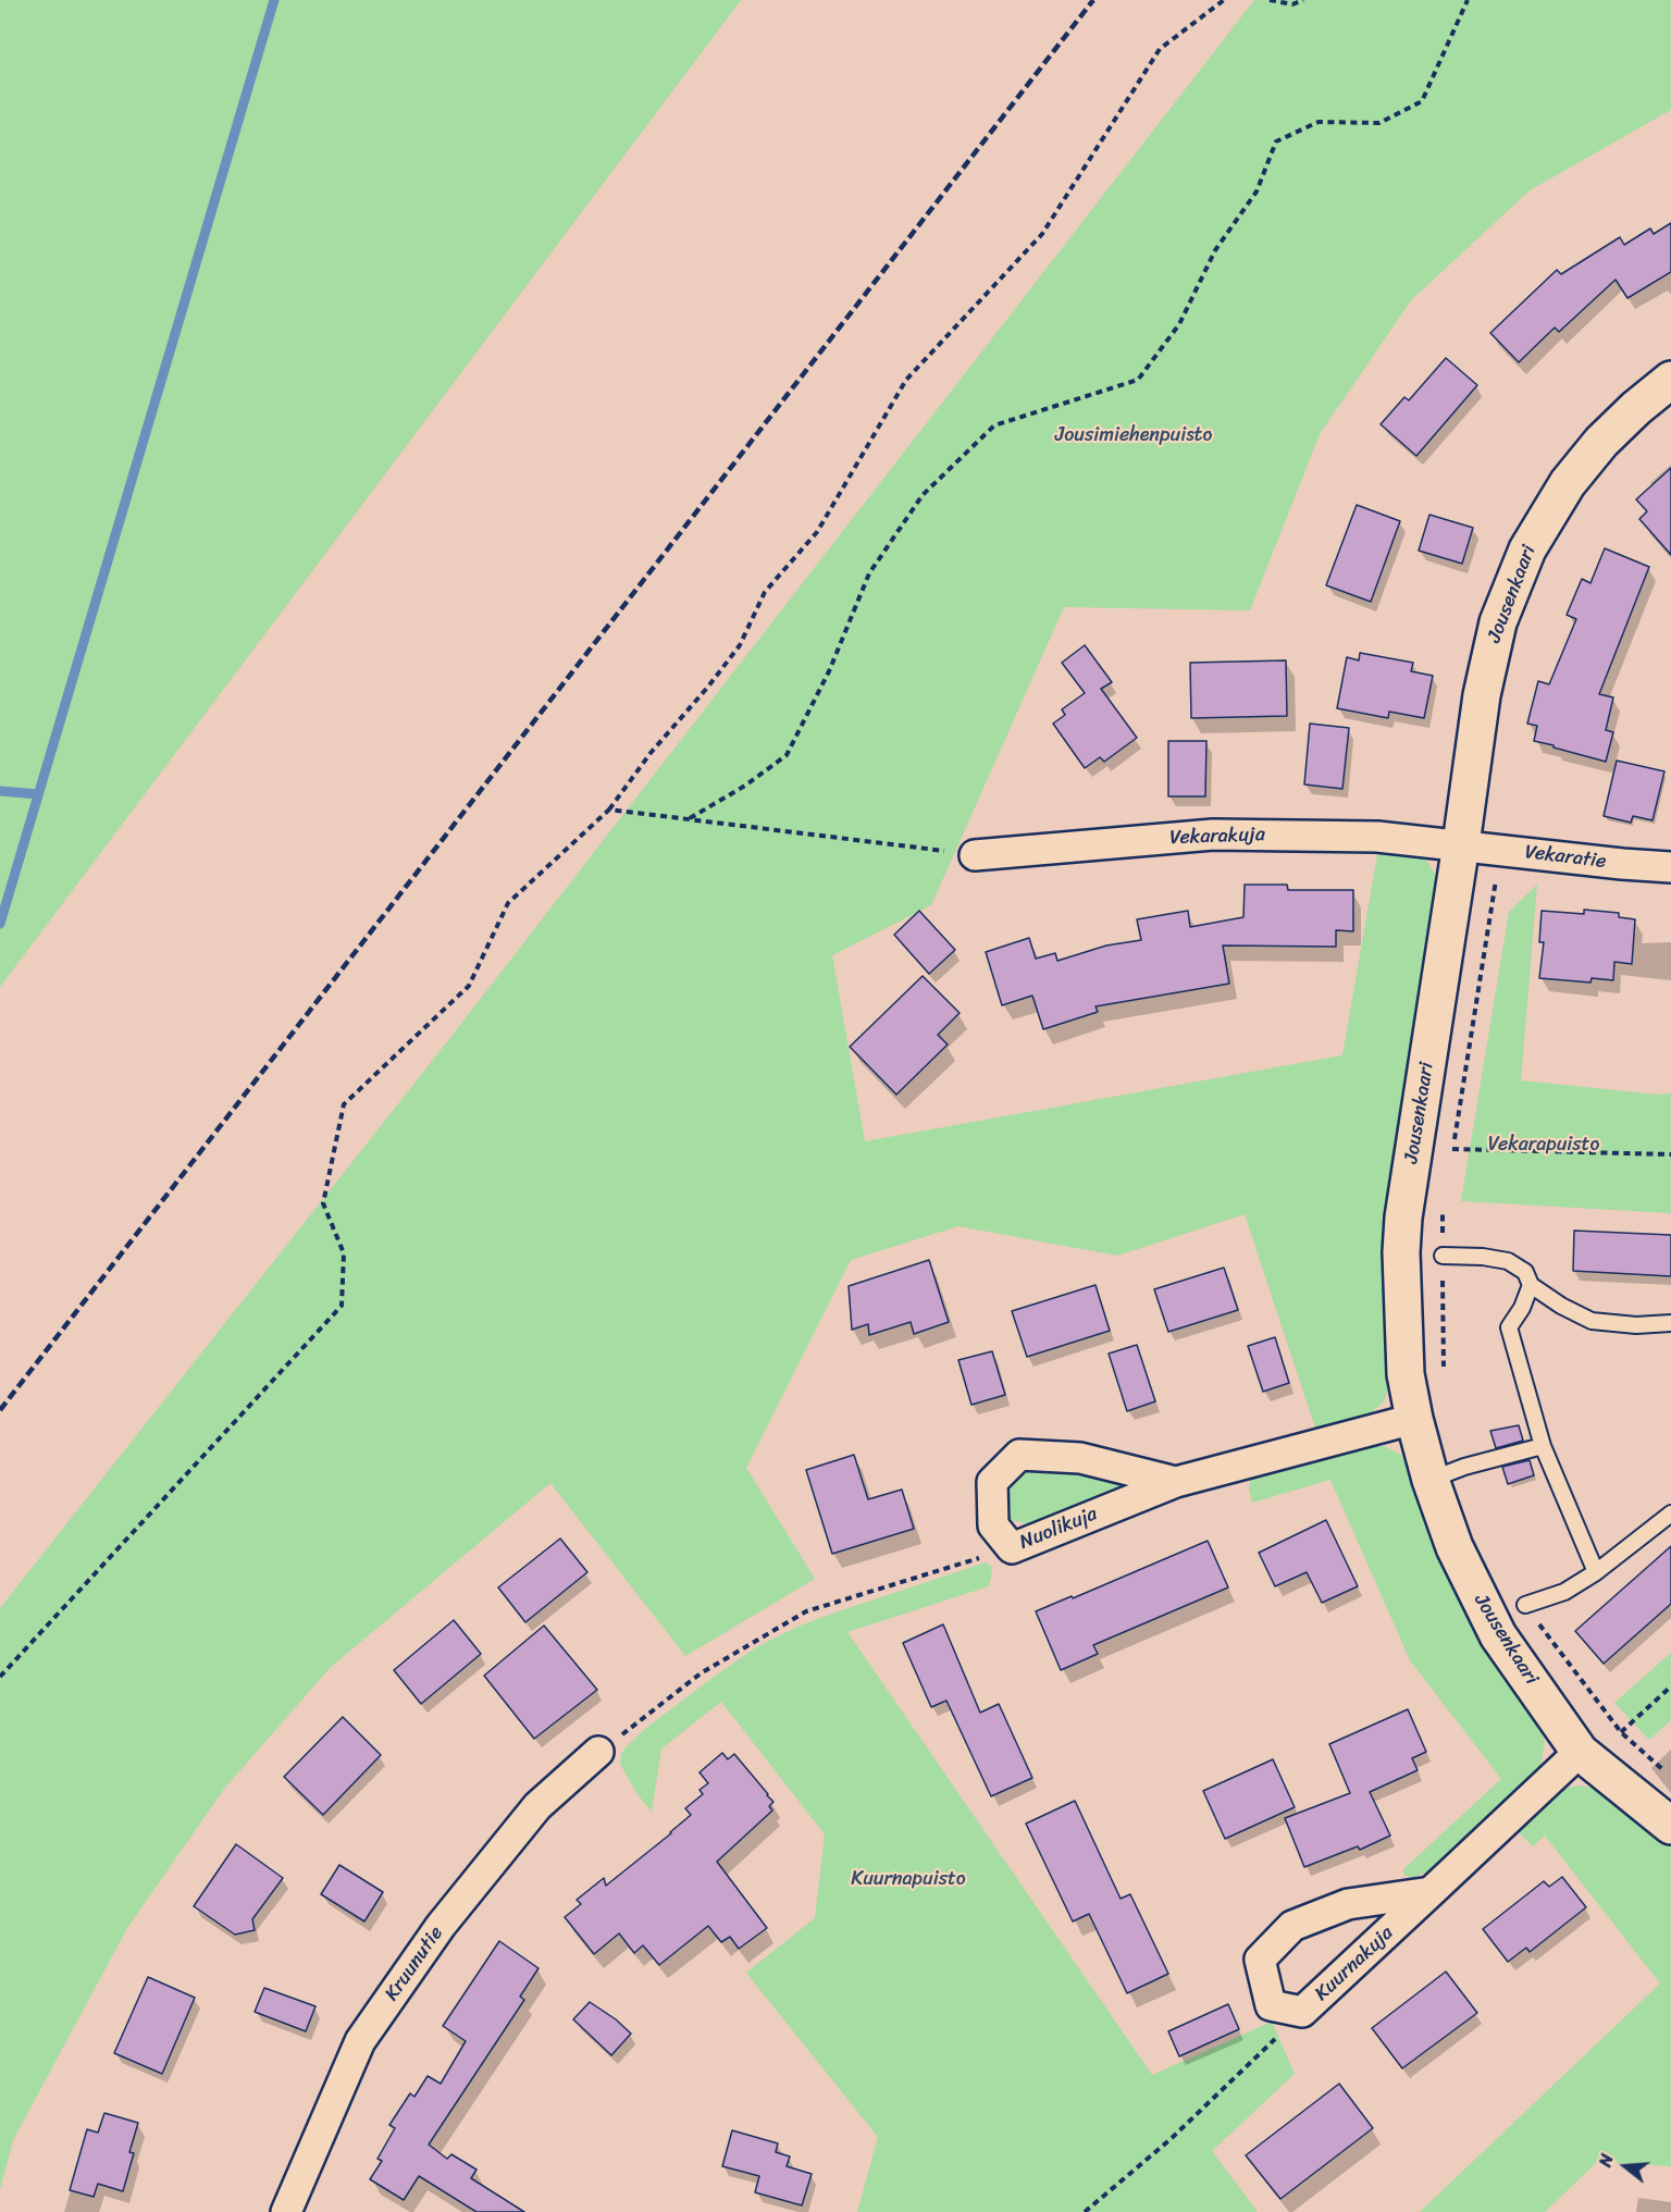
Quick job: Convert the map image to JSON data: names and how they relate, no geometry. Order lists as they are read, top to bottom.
{
  "streets": {
    "street": [
      "Jousenkaari",
      "Vekarakuja",
      "Vekaratie",
      "Nuolikuja",
      "Kruunutie",
      "Kuurnakuja"
    ]
  },
  "crossings": [
    ["Jousenkaari", "Vekarakuja"],
    ["Jousenkaari", "Vekaratie"],
    ["Jousenkaari", "Nuolikuja"],
    ["Jousenkaari", "Kuurnakuja"],
    ["Vekarakuja", "Vekaratie"]
  ],
  "parks": ["Jousimiehenpuisto", "Vekarapuisto", "Kuurnapuisto"],
  "north": "left"
}
